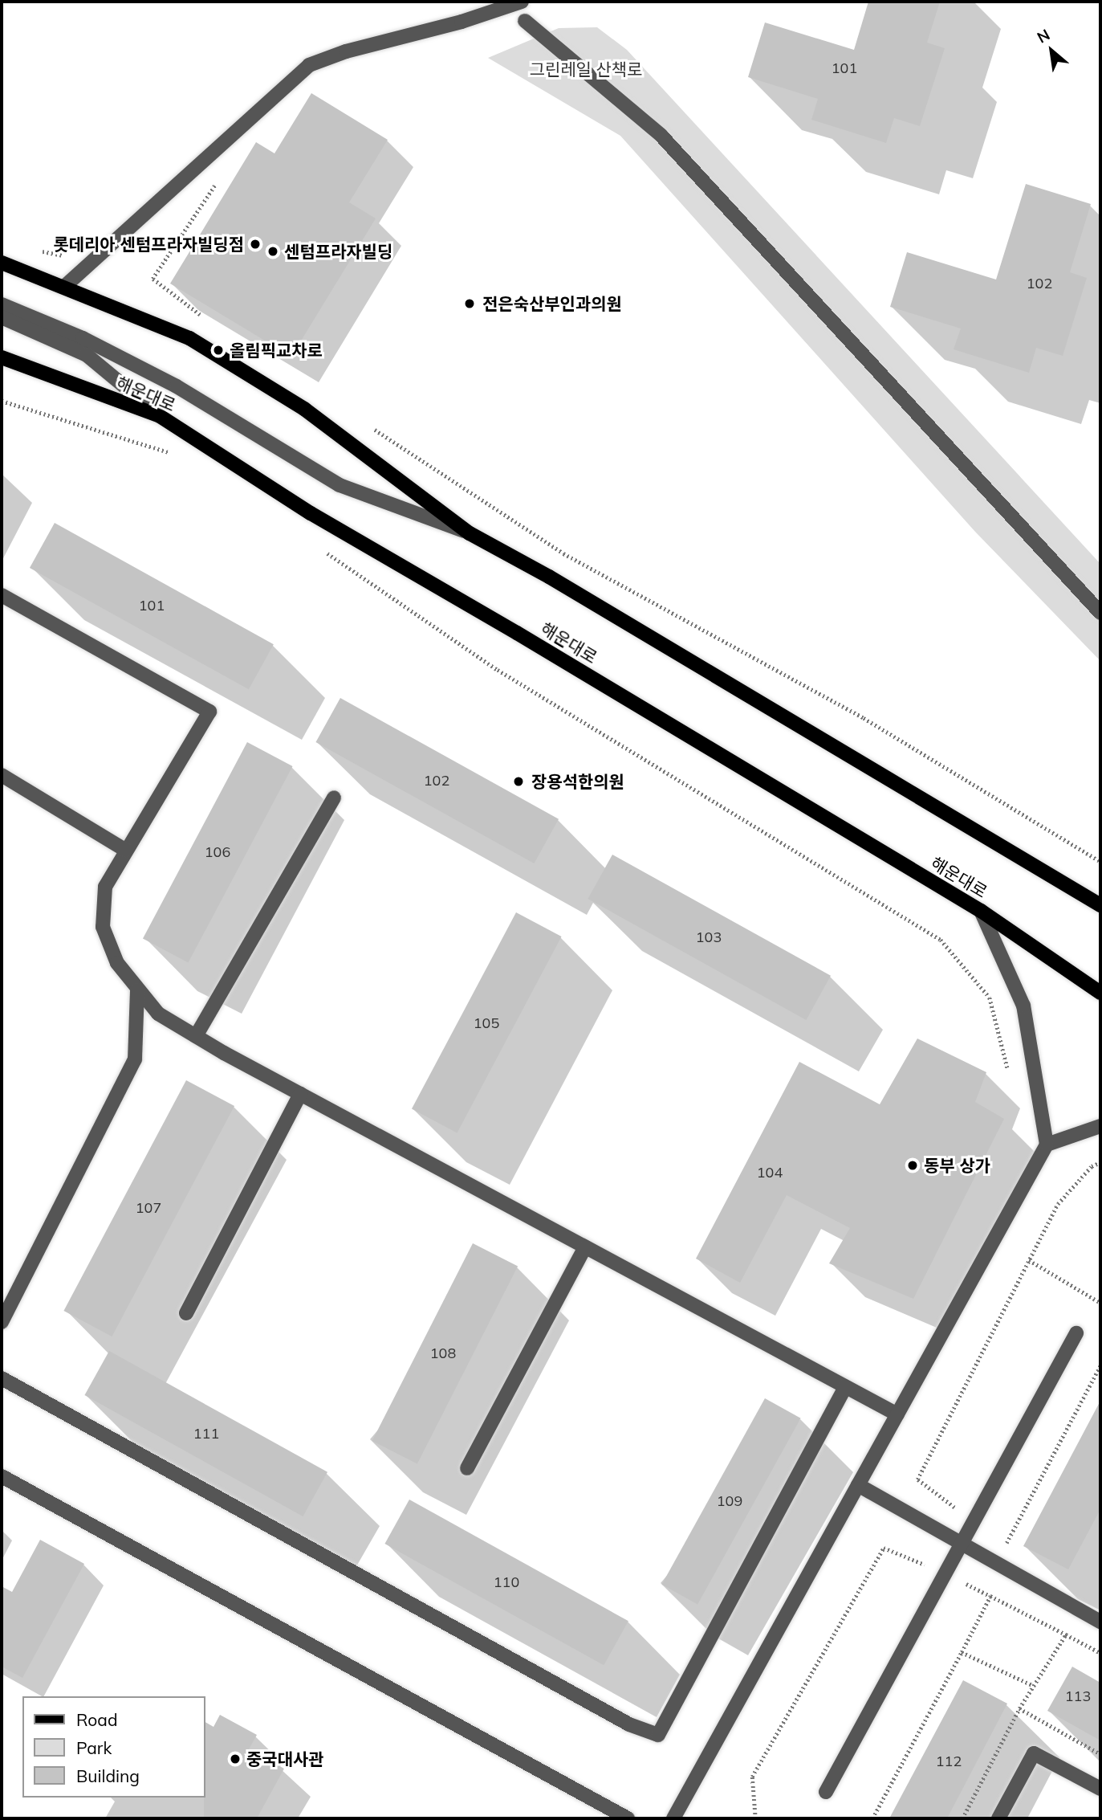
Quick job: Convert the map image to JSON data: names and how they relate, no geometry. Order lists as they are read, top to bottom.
{
  "streets": {
    "main road": ["해운대로"]
  },
  "parks": ["그린레일 산책로"],
  "places": [
    "롯데리아 센텀프라자빌딩점",
    "센텀프라자빌딩",
    "전은숙산부인과의원",
    "올림픽교차로",
    "장용석한의원",
    "동부 상가",
    "중국대사관"
  ],
  "house_numbers": [
    "101",
    "102",
    "101",
    "102",
    "106",
    "103",
    "105",
    "104",
    "107",
    "108",
    "111",
    "109",
    "110",
    "113",
    "112"
  ],
  "legend": ["Road", "Park", "Building"],
  "north": "top left"
}
